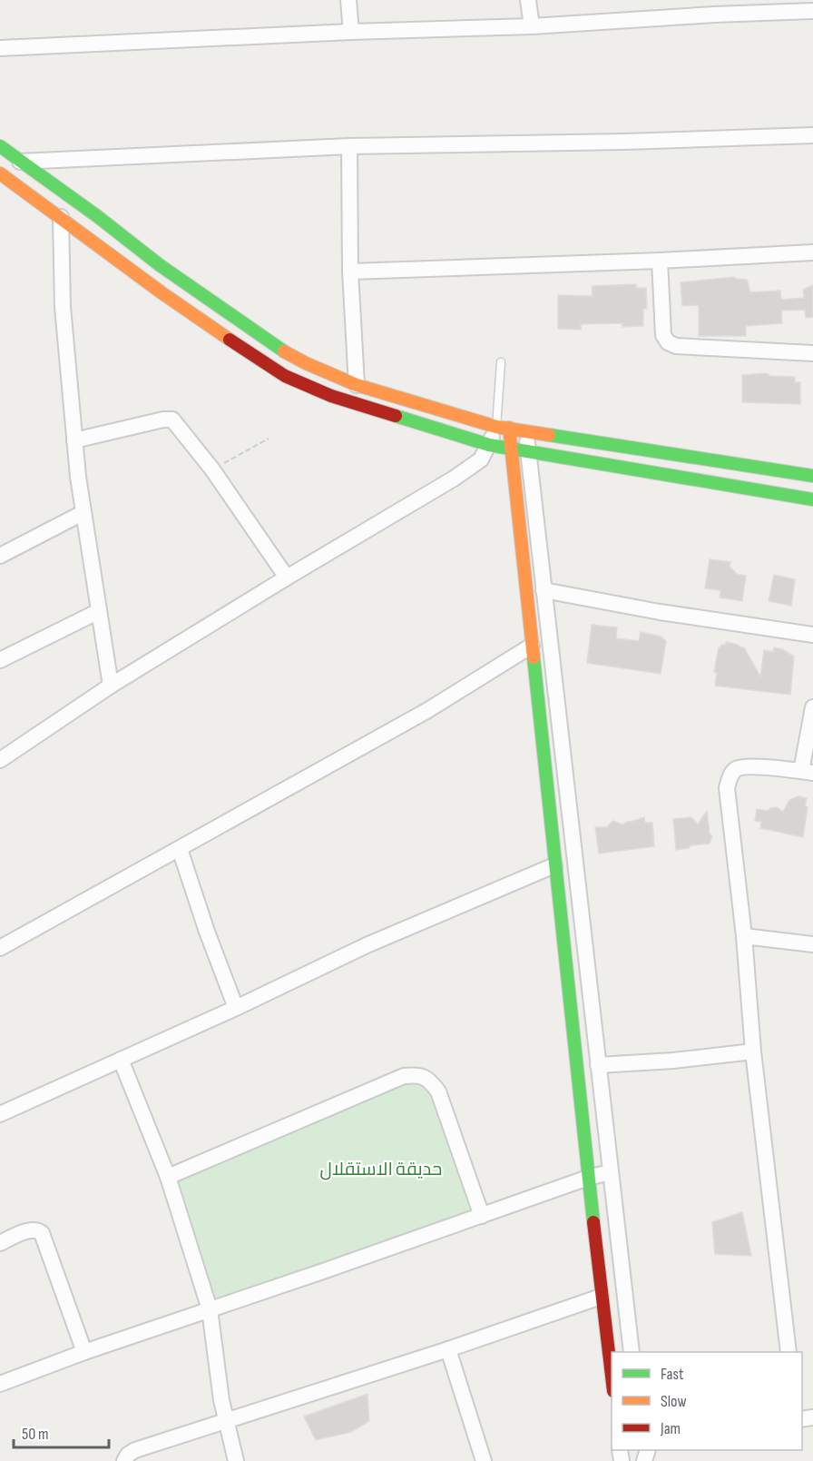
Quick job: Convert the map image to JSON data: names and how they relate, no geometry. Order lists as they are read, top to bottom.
{
  "parks": ["حديقة الاستقلال"],
  "legend": ["Fast", "Slow", "Jam"],
  "scale_bar": "50 m"
}
